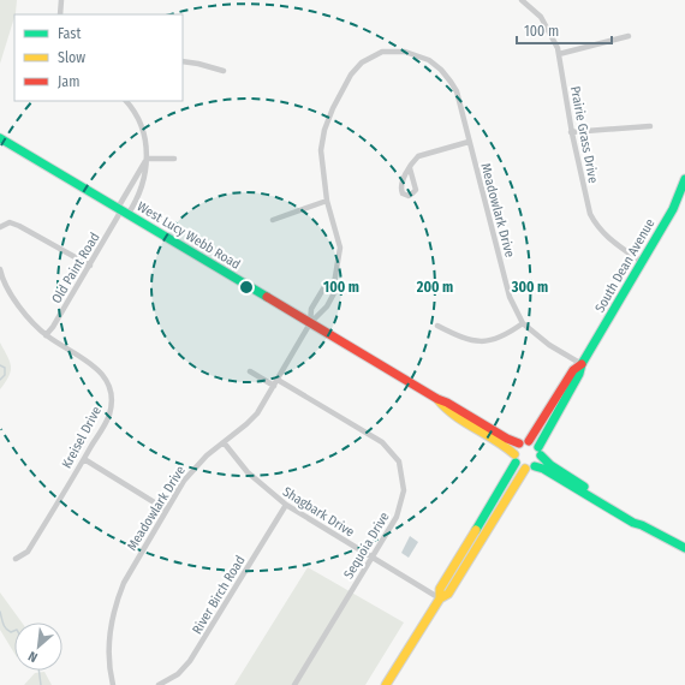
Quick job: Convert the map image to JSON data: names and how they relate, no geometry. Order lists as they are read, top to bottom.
{
  "streets": {
    "street": [
      "Prairie Grass Drive",
      "Meadowlark Drive",
      "West Lucy Webb Road",
      "South Dean Avenue",
      "Old Paint Road",
      "Kreisel Drive",
      "Shagbark Drive",
      "Sequoia Drive",
      "River Birch Road"
    ]
  },
  "crossings": [
    ["Prairie Grass Drive", "South Dean Avenue"],
    ["Meadowlark Drive", "West Lucy Webb Road"],
    ["Meadowlark Drive", "South Dean Avenue"],
    ["Meadowlark Drive", "Shagbark Drive"],
    ["Meadowlark Drive", "Sequoia Drive"],
    ["West Lucy Webb Road", "South Dean Avenue"],
    ["West Lucy Webb Road", "Old Paint Road"],
    ["Old Paint Road", "Kreisel Drive"],
    ["Shagbark Drive", "Sequoia Drive"],
    ["Shagbark Drive", "River Birch Road"]
  ],
  "legend": ["Fast", "Slow", "Jam"],
  "scale_bar": "100 m",
  "north": "bottom left",
  "rings": ["100 m", "200 m", "300 m"]
}
